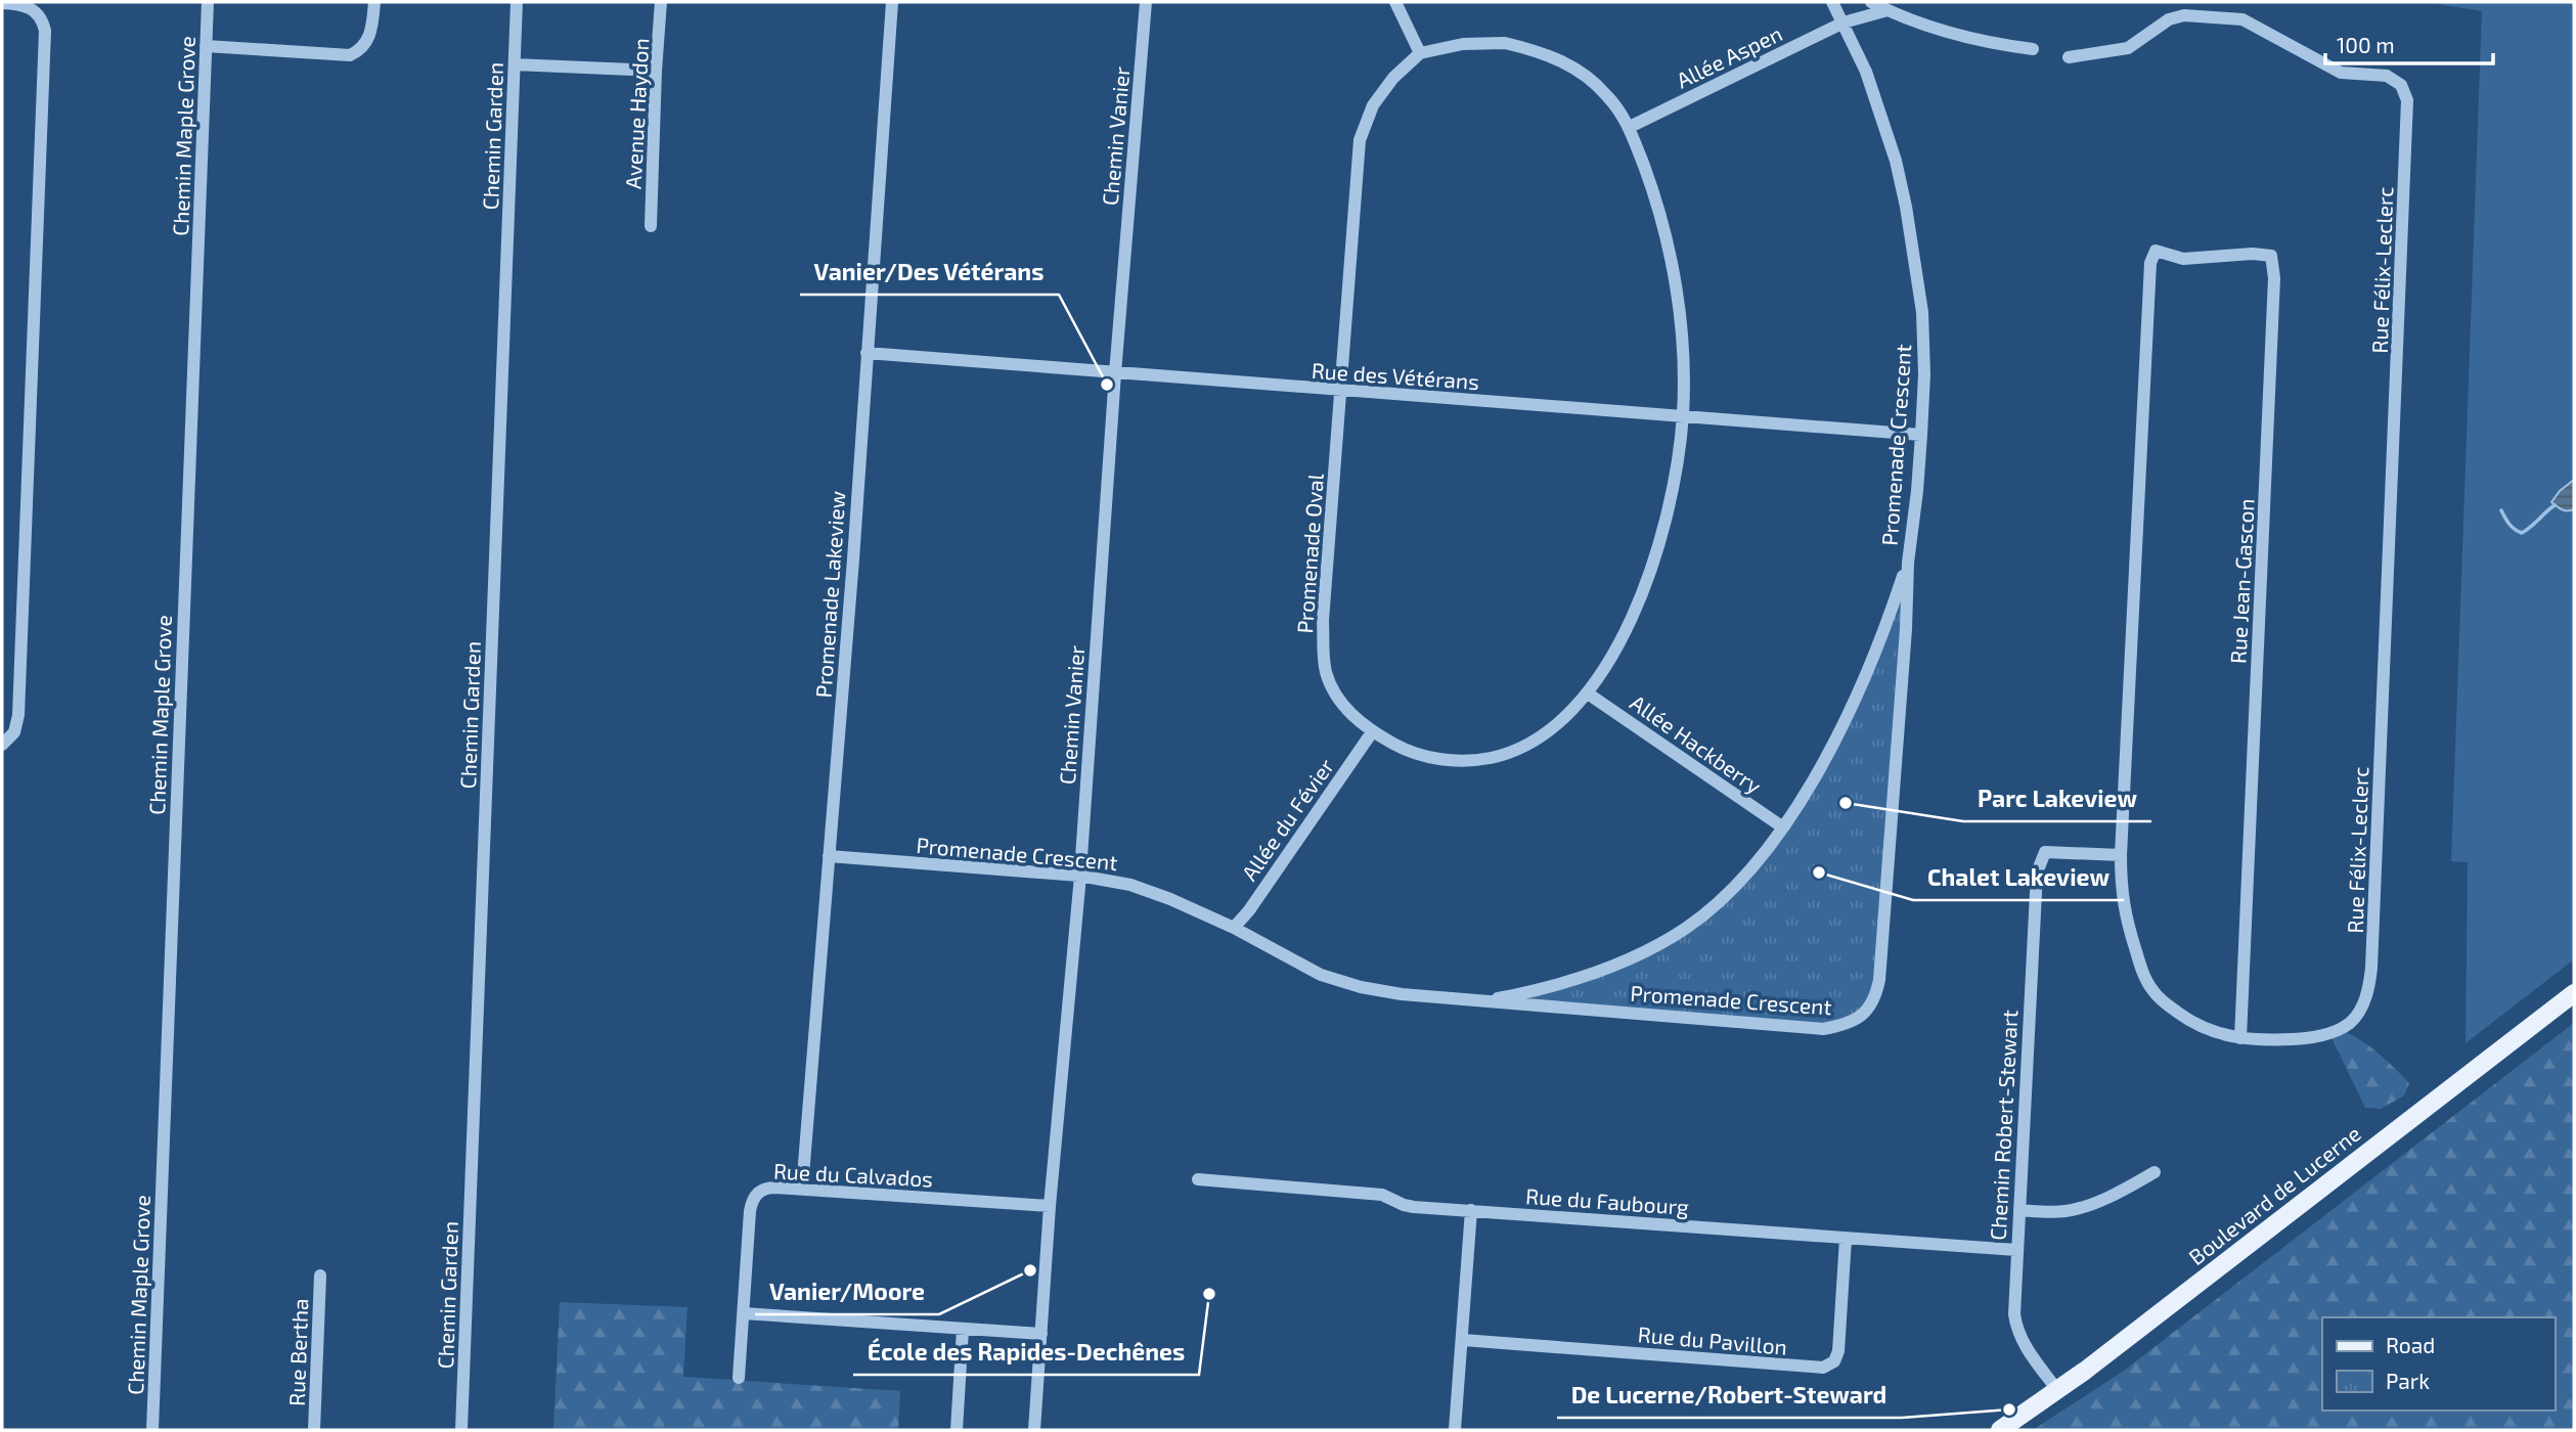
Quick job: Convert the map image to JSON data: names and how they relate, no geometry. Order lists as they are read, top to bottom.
{
  "streets": {
    "main road": ["Boulevard de Lucerne"],
    "street": [
      "Allée Aspen",
      "Avenue Haydon",
      "Chemin Maple Grove",
      "Chemin Garden",
      "Chemin Vanier",
      "Rue Félix-Leclerc",
      "Rue des Vétérans",
      "Promenade Crescent",
      "Promenade Oval",
      "Rue Jean-Gascon",
      "Promenade Lakeview",
      "Allée Hackberry",
      "Allée du Févier",
      "Chemin Robert-Stewart",
      "Rue du Calvados",
      "Rue du Faubourg",
      "Rue du Pavillon",
      "Rue Bertha"
    ]
  },
  "crossings": [
    ["Allée Aspen", "Promenade Crescent"],
    ["Allée Aspen", "Promenade Oval"],
    ["Chemin Vanier", "Rue des Vétérans"],
    ["Chemin Vanier", "Promenade Crescent"],
    ["Chemin Vanier", "Rue du Calvados"],
    ["Rue Félix-Leclerc", "Rue Jean-Gascon"],
    ["Rue Félix-Leclerc", "Chemin Robert-Stewart"],
    ["Rue des Vétérans", "Promenade Crescent"],
    ["Rue des Vétérans", "Promenade Oval"],
    ["Rue des Vétérans", "Promenade Lakeview"],
    ["Promenade Crescent", "Promenade Lakeview"],
    ["Promenade Crescent", "Allée Hackberry"],
    ["Promenade Crescent", "Allée du Févier"],
    ["Promenade Oval", "Allée Hackberry"],
    ["Promenade Oval", "Allée du Févier"],
    ["Promenade Lakeview", "Rue du Calvados"],
    ["Chemin Robert-Stewart", "Boulevard de Lucerne"],
    ["Chemin Robert-Stewart", "Rue du Faubourg"],
    ["Rue du Faubourg", "Rue du Pavillon"]
  ],
  "places": [
    "Vanier/Des Vétérans",
    "Parc Lakeview",
    "Chalet Lakeview",
    "Vanier/Moore",
    "École des Rapides-Dechênes",
    "De Lucerne/Robert-Steward"
  ],
  "legend": ["Road", "Park"],
  "scale_bar": "100 m"
}
